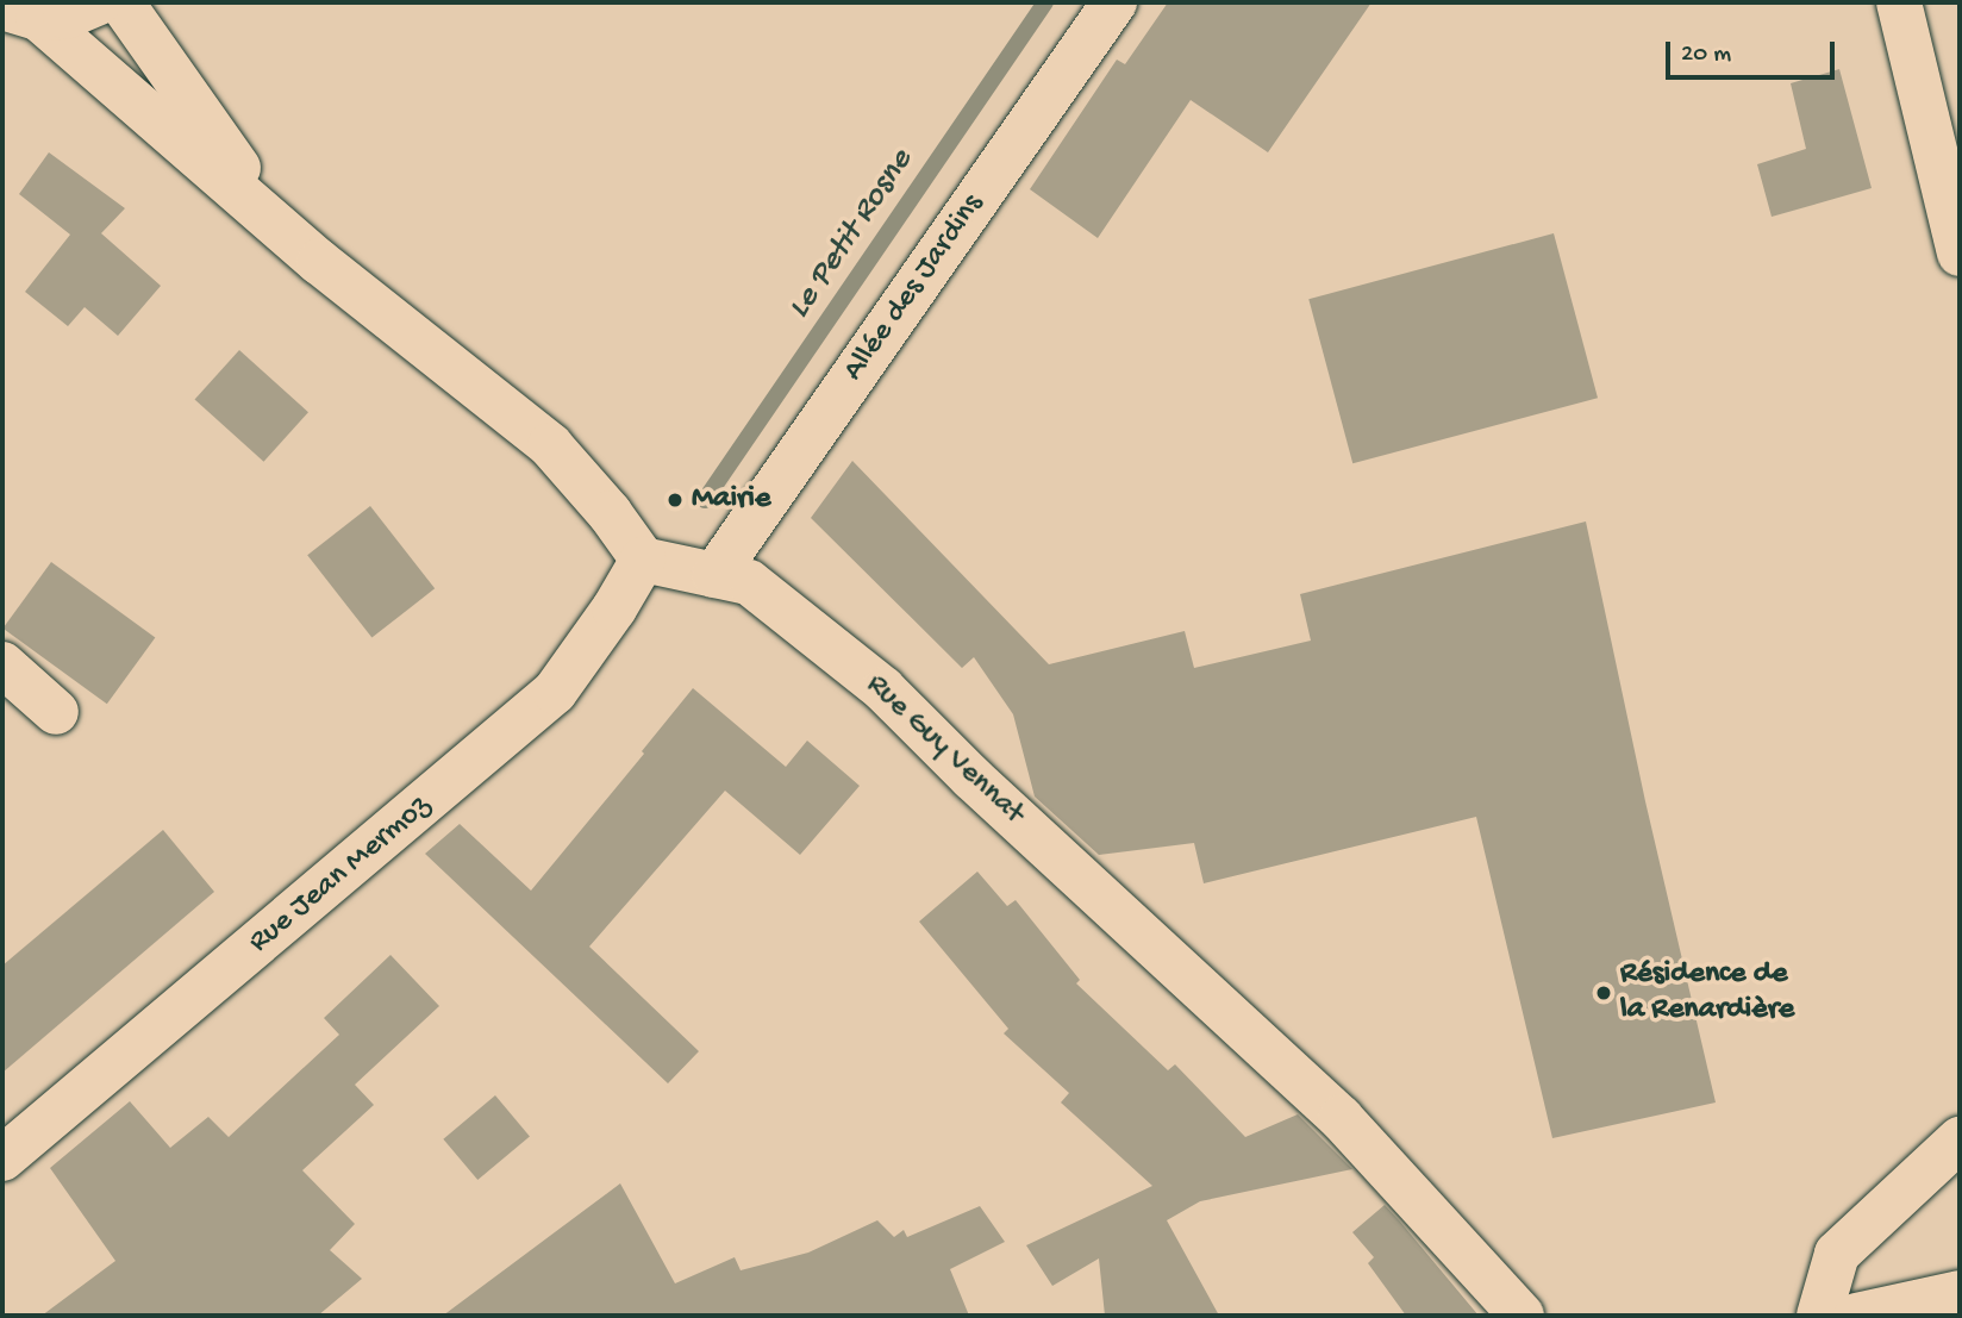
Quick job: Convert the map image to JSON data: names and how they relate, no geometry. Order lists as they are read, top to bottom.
{
  "streets": {
    "street": ["Allée des Jardins", "Rue Guy Vennat", "Rue Jean Mermoz"]
  },
  "crossings": [
    ["Allée des Jardins", "Rue Guy Vennat"],
    ["Rue Guy Vennat", "Rue Jean Mermoz"]
  ],
  "water": ["Le Petit Rosne"],
  "places": ["Mairie", "Résidence de la Renardière"],
  "scale_bar": "20 m"
}
